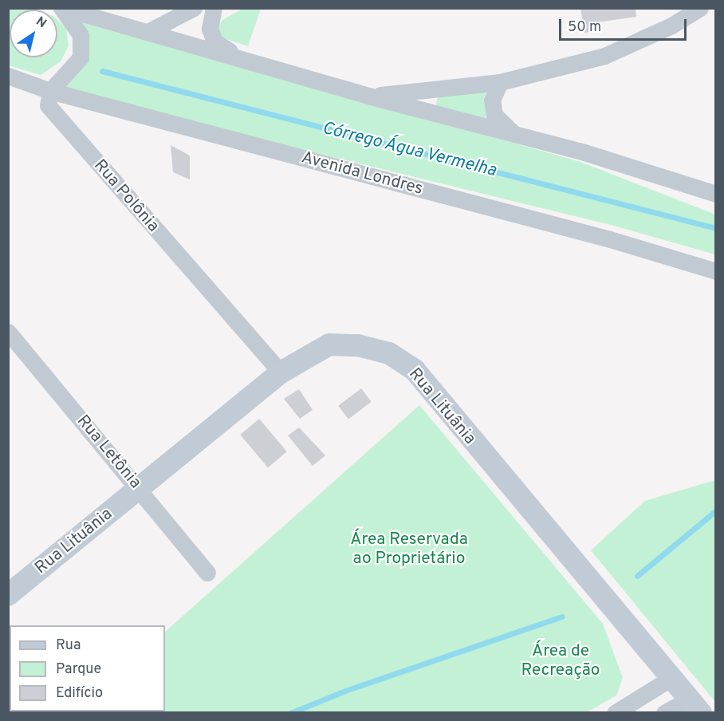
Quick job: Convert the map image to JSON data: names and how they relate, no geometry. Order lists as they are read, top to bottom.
{
  "streets": {
    "street": [
      "Avenida Londres",
      "Rua Polônia",
      "Rua Lituânia",
      "Rua Letônia"
    ]
  },
  "crossings": [
    ["Avenida Londres", "Rua Polônia"],
    ["Rua Polônia", "Rua Lituânia"],
    ["Rua Lituânia", "Rua Letônia"]
  ],
  "water": ["Córrego Água Vermelha"],
  "parks": ["Área Reservada ao Proprietário", "Área de Recreação"],
  "legend": ["Rua", "Parque", "Edifício"],
  "scale_bar": "50 m",
  "north": "top right"
}
